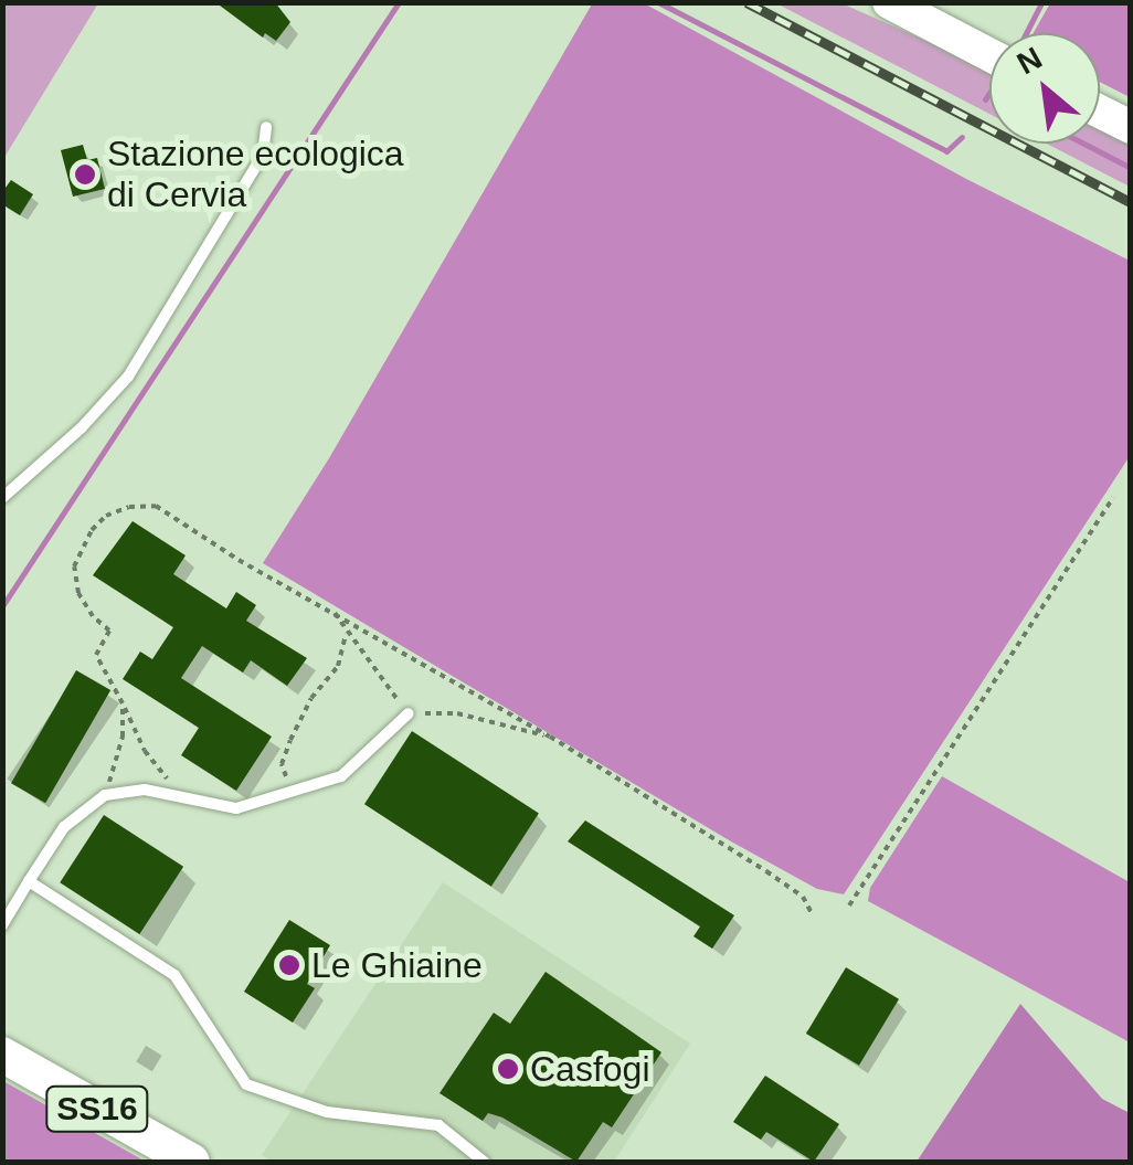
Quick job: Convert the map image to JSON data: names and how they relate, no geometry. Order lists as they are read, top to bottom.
{
  "streets": {
    "main road": ["SS16"]
  },
  "places": ["Stazione ecologica di Cervia", "Le Ghiaine", "Casfogi"],
  "north": "top left"
}
